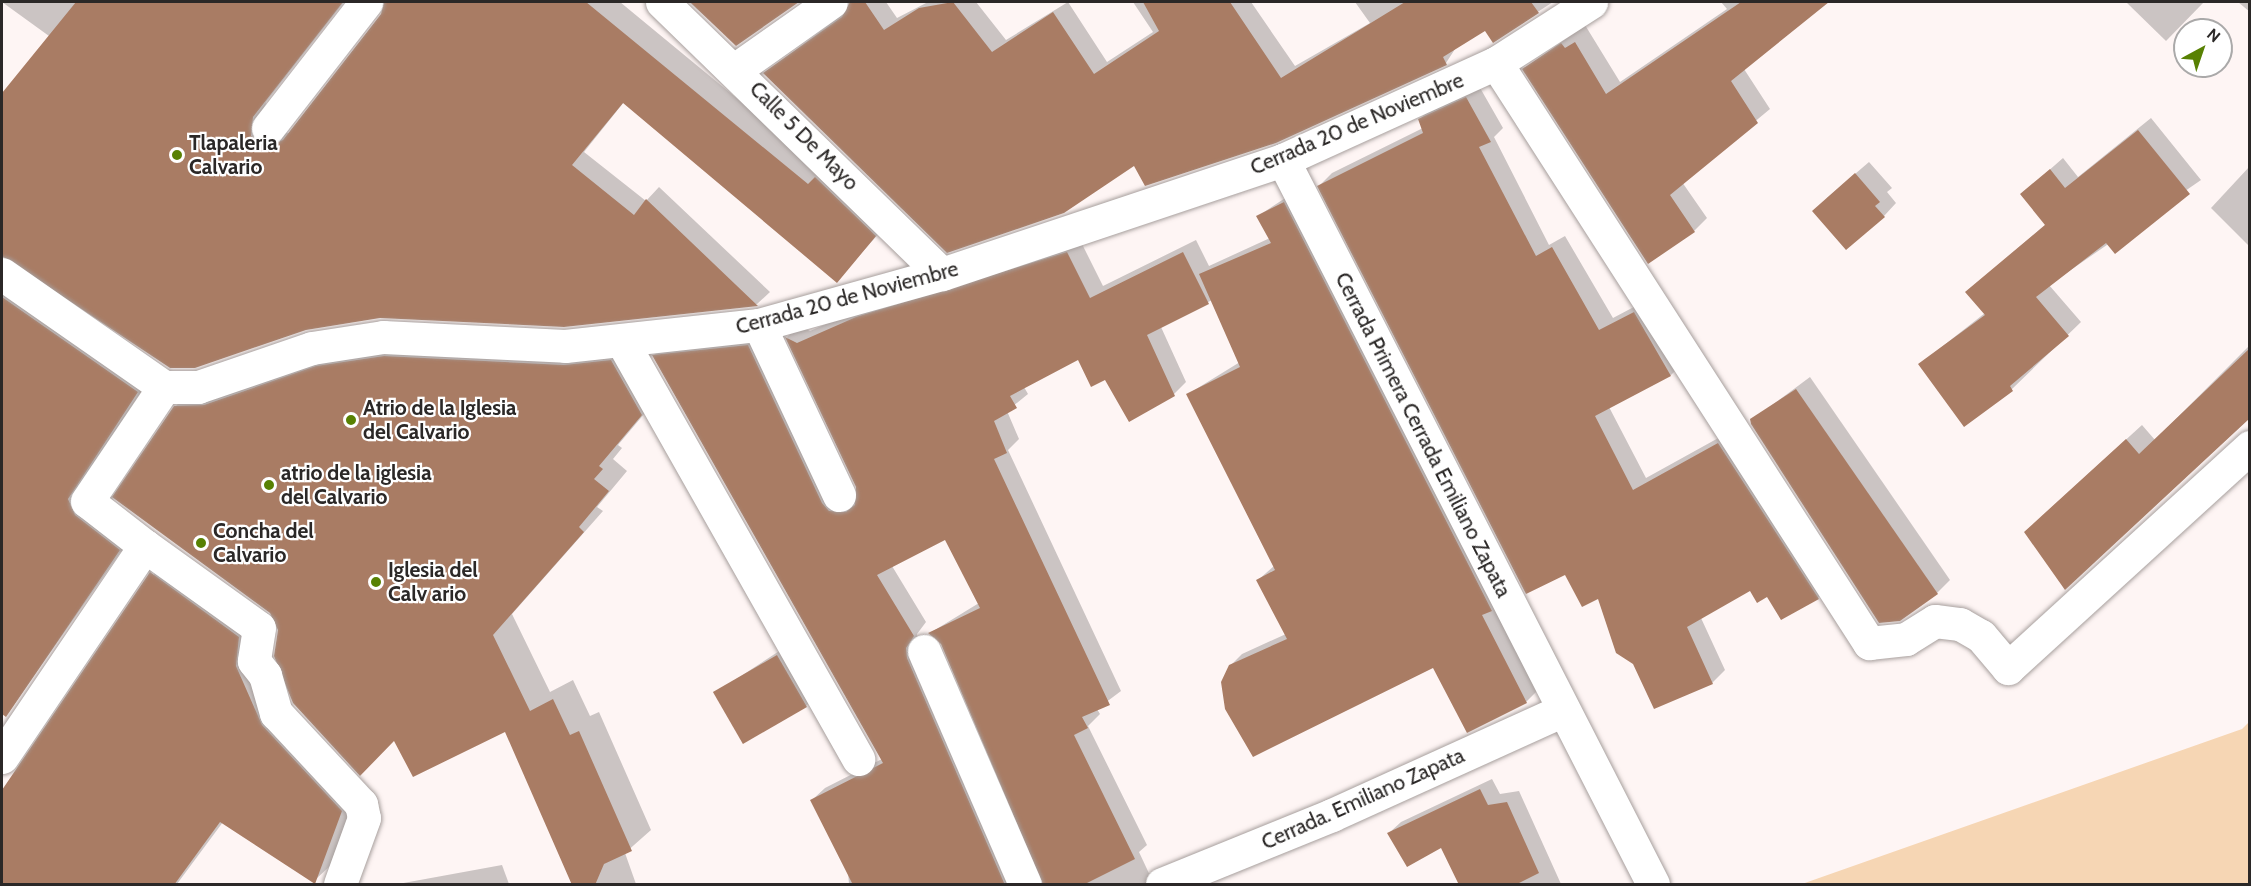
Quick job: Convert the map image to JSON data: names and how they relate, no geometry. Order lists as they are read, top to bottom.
{
  "streets": {
    "street": [
      "Cerrada 20 de Noviembre",
      "Calle 5 De Mayo",
      "Cerrada Primera Cerrada Emiliano Zapata",
      "Cerrada. Emiliano Zapata"
    ]
  },
  "crossings": [
    ["Cerrada 20 de Noviembre", "Calle 5 De Mayo"],
    ["Cerrada 20 de Noviembre", "Cerrada Primera Cerrada Emiliano Zapata"],
    ["Cerrada Primera Cerrada Emiliano Zapata", "Cerrada. Emiliano Zapata"]
  ],
  "places": [
    "Tlapaleria Calvario",
    "Atrio de la Iglesia del Calvario",
    "atrio de la iglesia del Calvario",
    "Concha del Calvario",
    "Iglesia del Calv ario"
  ],
  "north": "top right"
}
